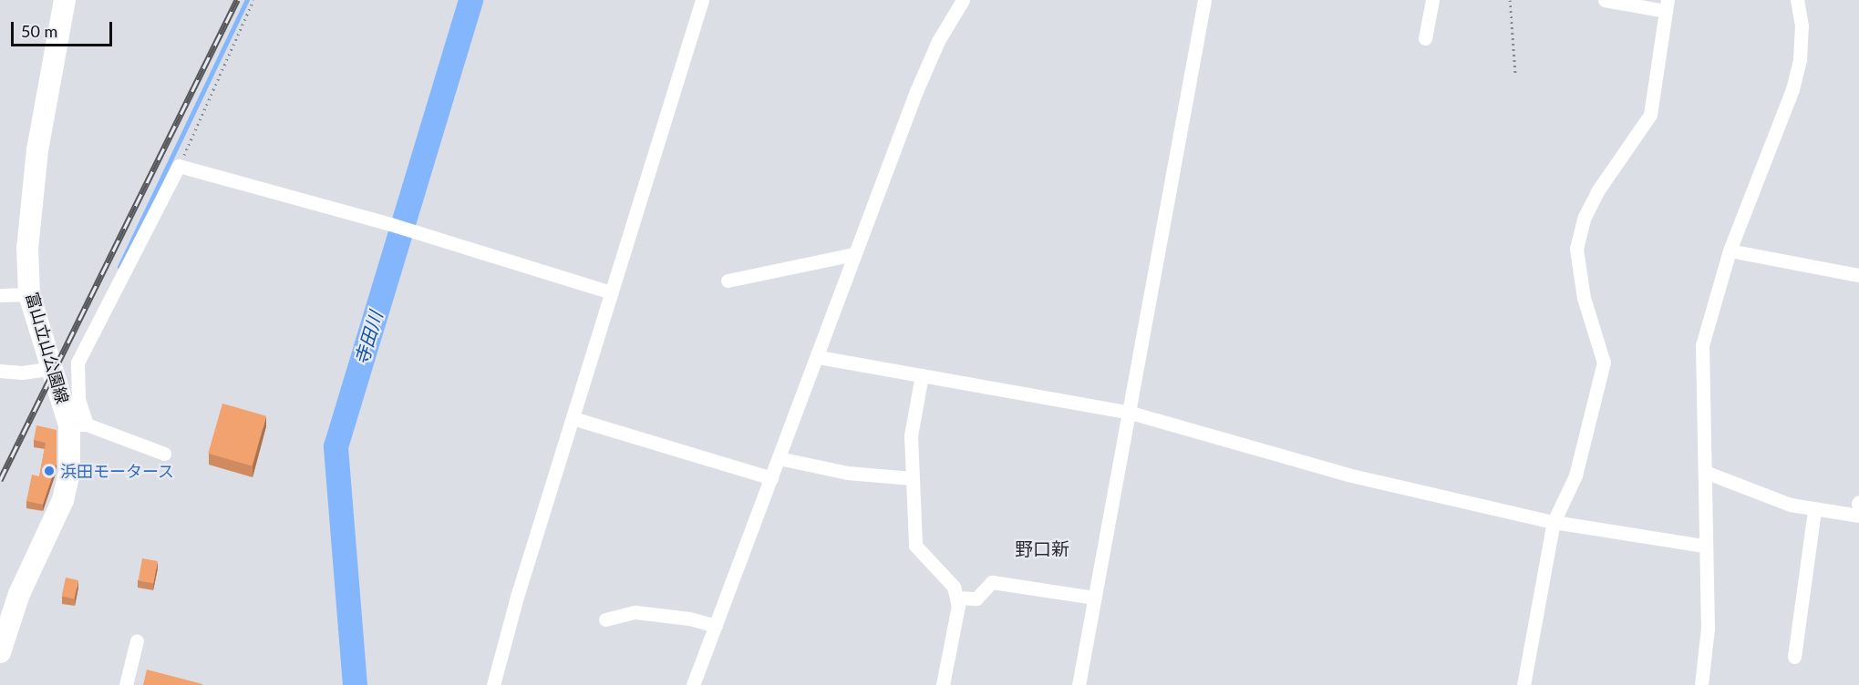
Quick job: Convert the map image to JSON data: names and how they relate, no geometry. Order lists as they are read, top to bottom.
{
  "streets": {
    "main road": ["富山立山公園線"]
  },
  "districts": ["野口新"],
  "water": ["寺田川"],
  "places": ["浜田モータース"],
  "scale_bar": "50 m"
}
